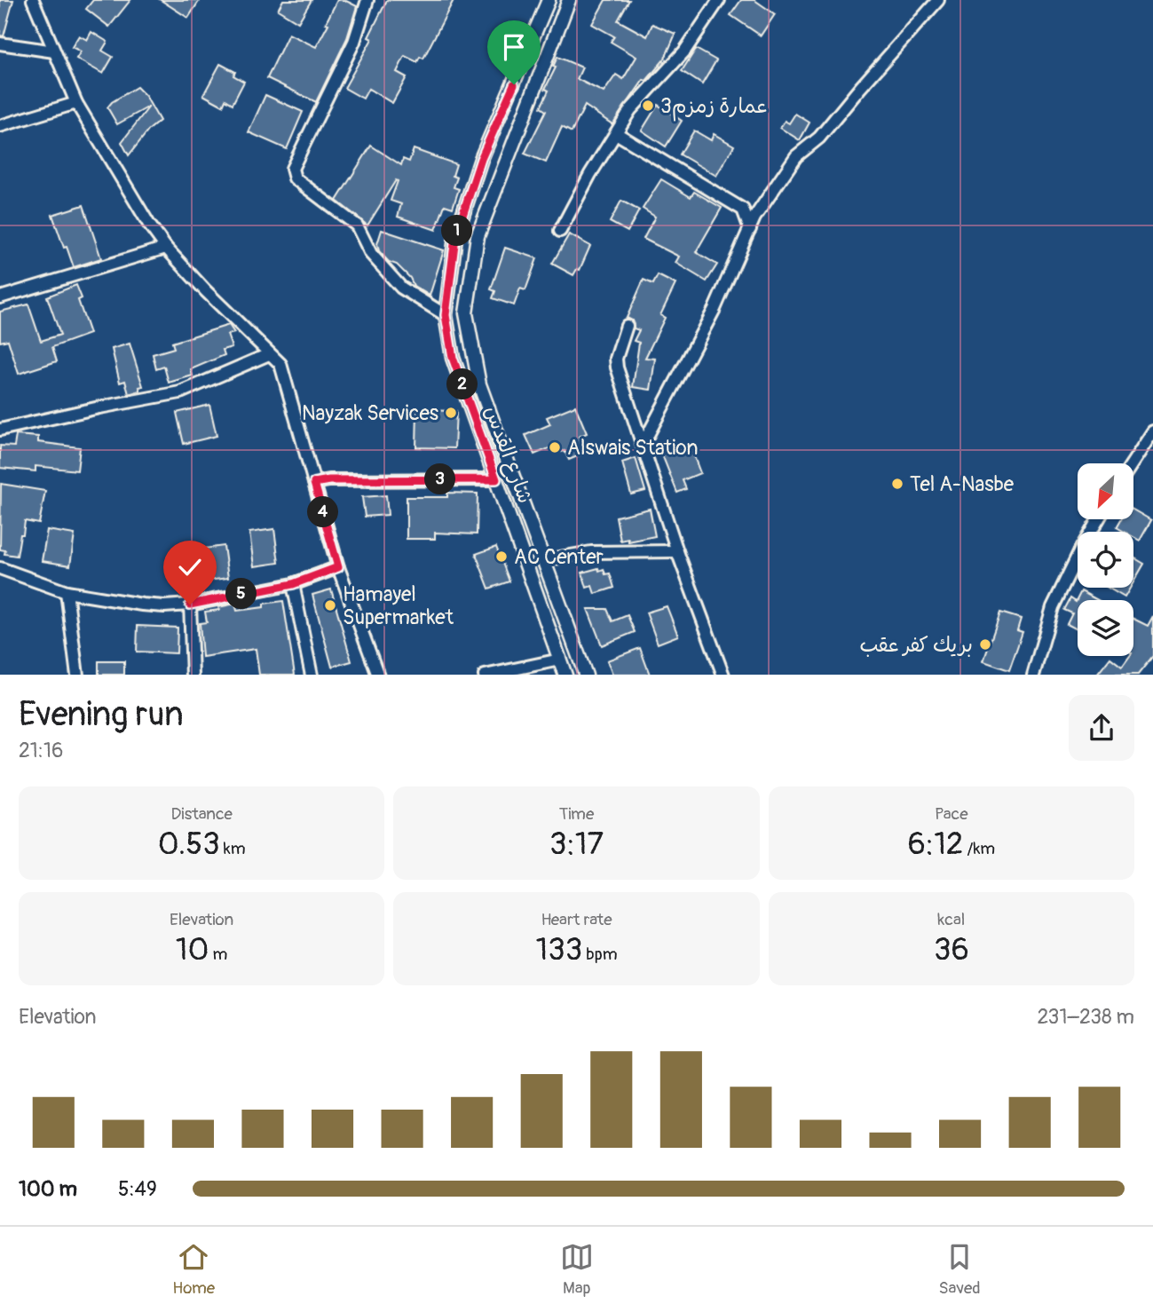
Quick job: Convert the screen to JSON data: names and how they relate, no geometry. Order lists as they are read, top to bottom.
{
  "streets": {
    "main road": ["شارع القدس"]
  },
  "places": [
    "عمارة زمزم3",
    "Nayzak Services",
    "Alswais Station",
    "Tel A-Nasbe",
    "AC Center",
    "Hamayel Supermarket",
    "بريك كفر عقب"
  ],
  "north": "bottom left",
  "page": {
    "pins": [
      "1",
      "2",
      "3",
      "4",
      "5"
    ],
    "heading": ["Evening run", "21:16"],
    "stats": [
      ["Distance", "0.53 km"],
      ["Time", "3:17"],
      ["Pace", "6:12 /km"],
      ["Elevation", "10 m"],
      ["Heart rate", "133 bpm"],
      ["kcal", "36"]
    ],
    "chart": ["Elevation", "231–238 m"],
    "list": [
      {
        "name": "100 m",
        "note": "5:49"
      }
    ],
    "tabs": ["Home", "Map", "Saved"]
  }
}
